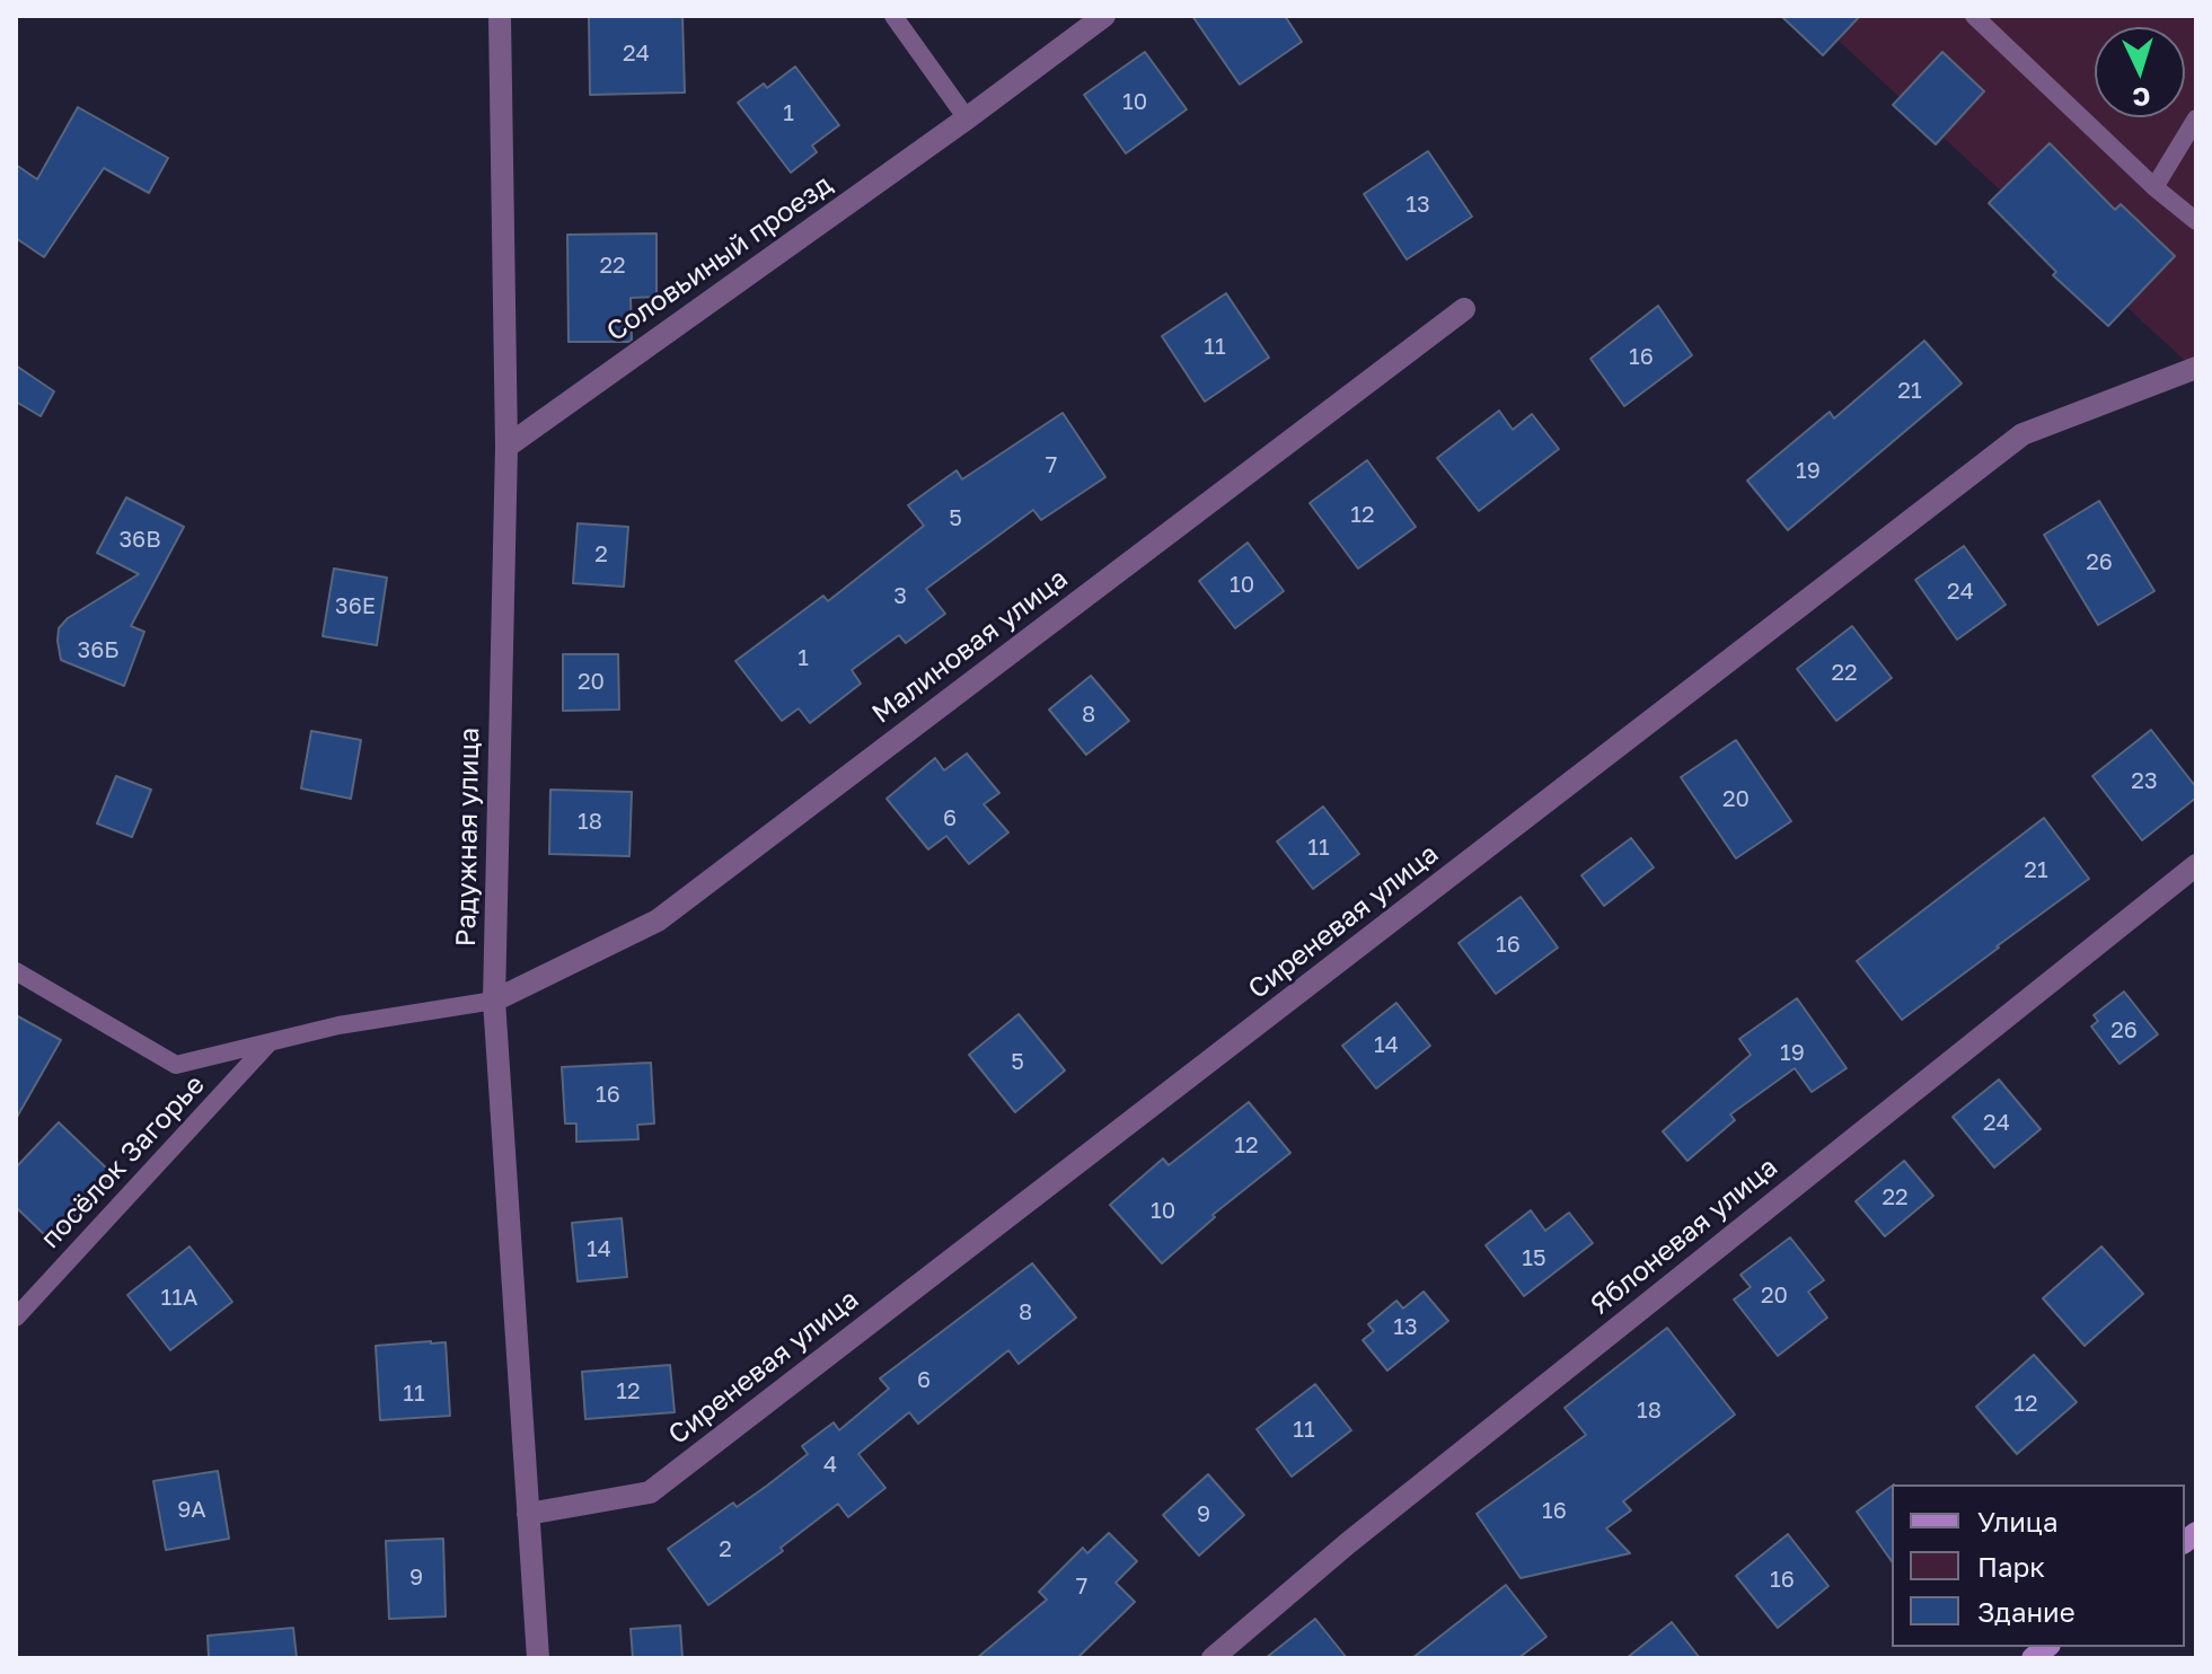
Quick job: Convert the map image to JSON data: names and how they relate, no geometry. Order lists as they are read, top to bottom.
{
  "streets": {
    "street": [
      "Соловьиный проезд",
      "Малиновая улица",
      "Радужная улица",
      "Сиреневая улица",
      "Яблоневая улица"
    ],
    "lane": ["посёлок Загорье"]
  },
  "crossings": [
    ["Соловьиный проезд", "Радужная улица"],
    ["Малиновая улица", "Радужная улица"],
    ["Малиновая улица", "посёлок Загорье"],
    ["Радужная улица", "Сиреневая улица"],
    ["Радужная улица", "посёлок Загорье"]
  ],
  "house_numbers": [
    "24",
    "10",
    "1",
    "13",
    "22",
    "11",
    "16",
    "21",
    "7",
    "19",
    "12",
    "5",
    "36В",
    "2",
    "26",
    "10",
    "24",
    "3",
    "36Е",
    "36Б",
    "1",
    "22",
    "20",
    "8",
    "23",
    "20",
    "6",
    "18",
    "11",
    "21",
    "16",
    "26",
    "14",
    "19",
    "5",
    "16",
    "24",
    "12",
    "22",
    "10",
    "14",
    "15",
    "20",
    "11А",
    "8",
    "13",
    "6",
    "12",
    "11",
    "12",
    "18",
    "11",
    "4",
    "9А",
    "16",
    "9",
    "2",
    "9",
    "16",
    "7"
  ],
  "legend": ["Улица", "Парк", "Здание"],
  "north": "bottom"
}
